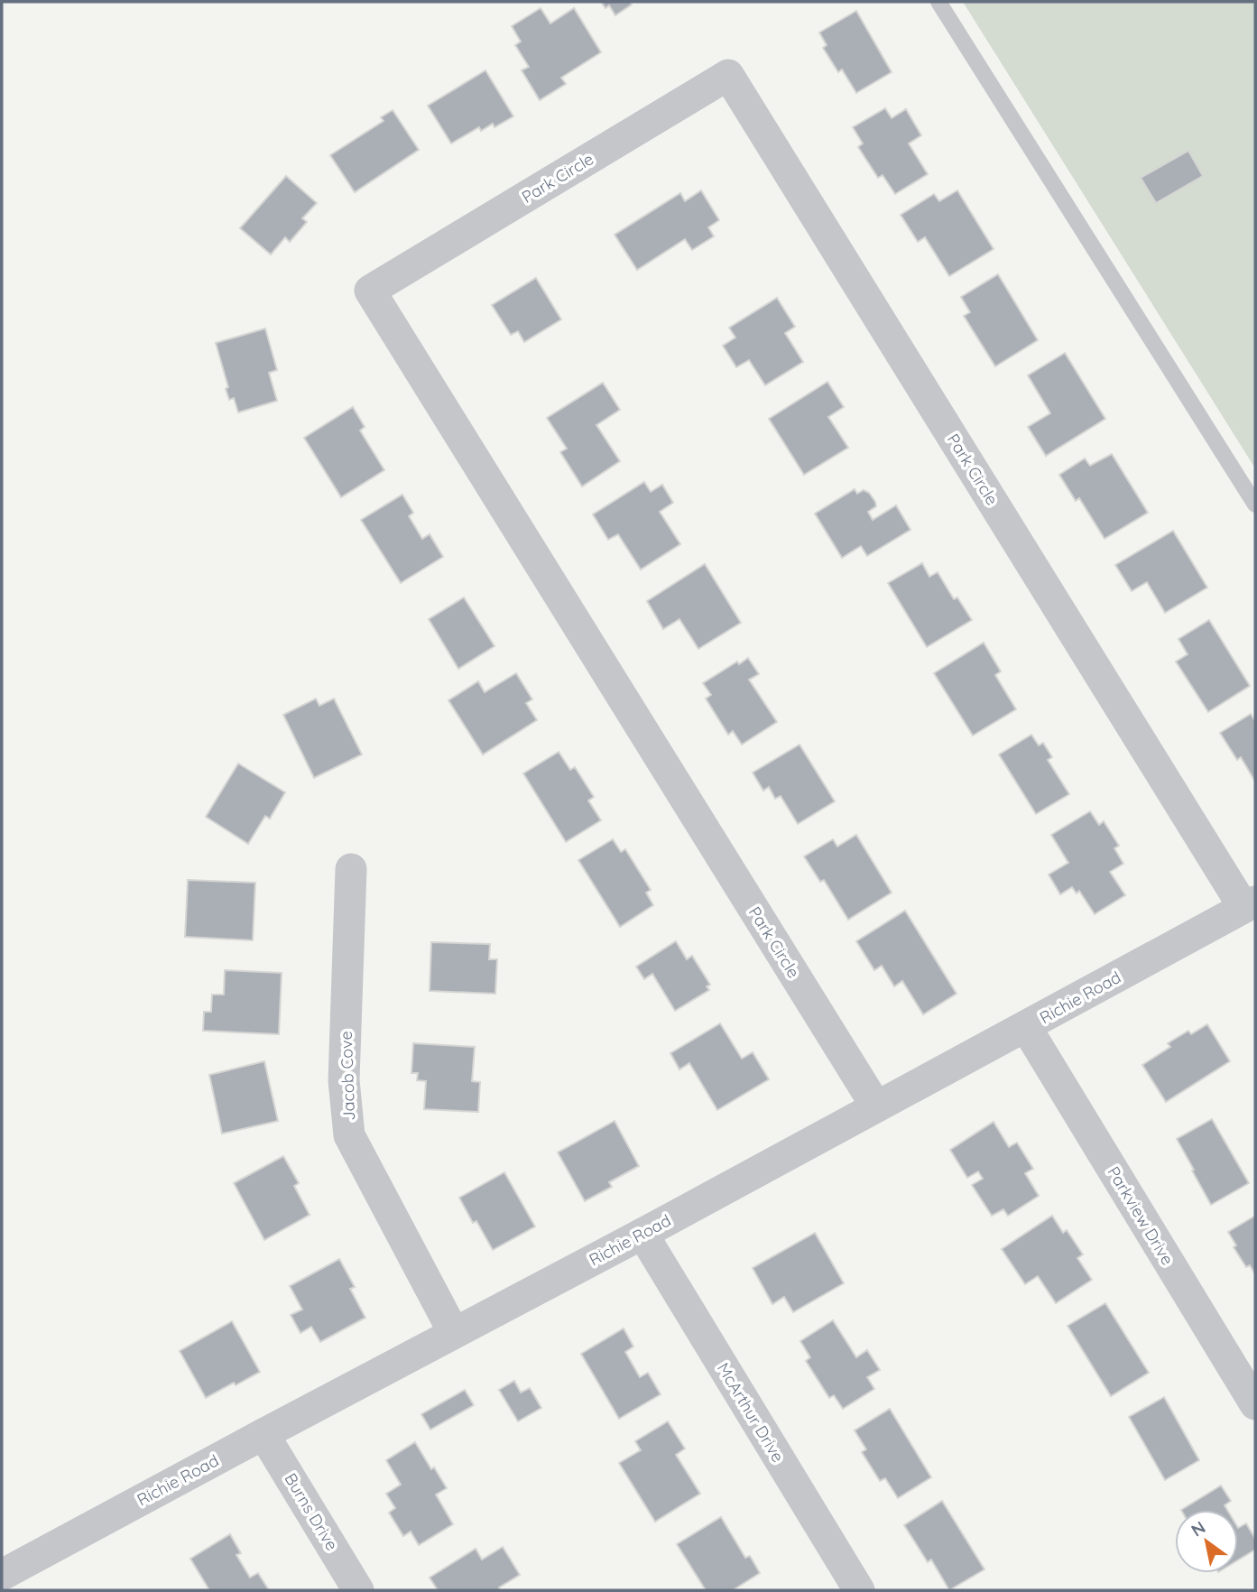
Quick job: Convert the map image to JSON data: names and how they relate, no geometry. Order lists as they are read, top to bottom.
{
  "streets": {
    "street": [
      "Park Circle",
      "Richie Road",
      "Jacob Cove",
      "Parkview Drive",
      "McArthur Drive",
      "Burns Drive"
    ]
  },
  "crossings": [
    ["Park Circle", "Richie Road"],
    ["Richie Road", "Jacob Cove"],
    ["Richie Road", "Parkview Drive"],
    ["Richie Road", "McArthur Drive"],
    ["Richie Road", "Burns Drive"]
  ],
  "north": "top left"
}
